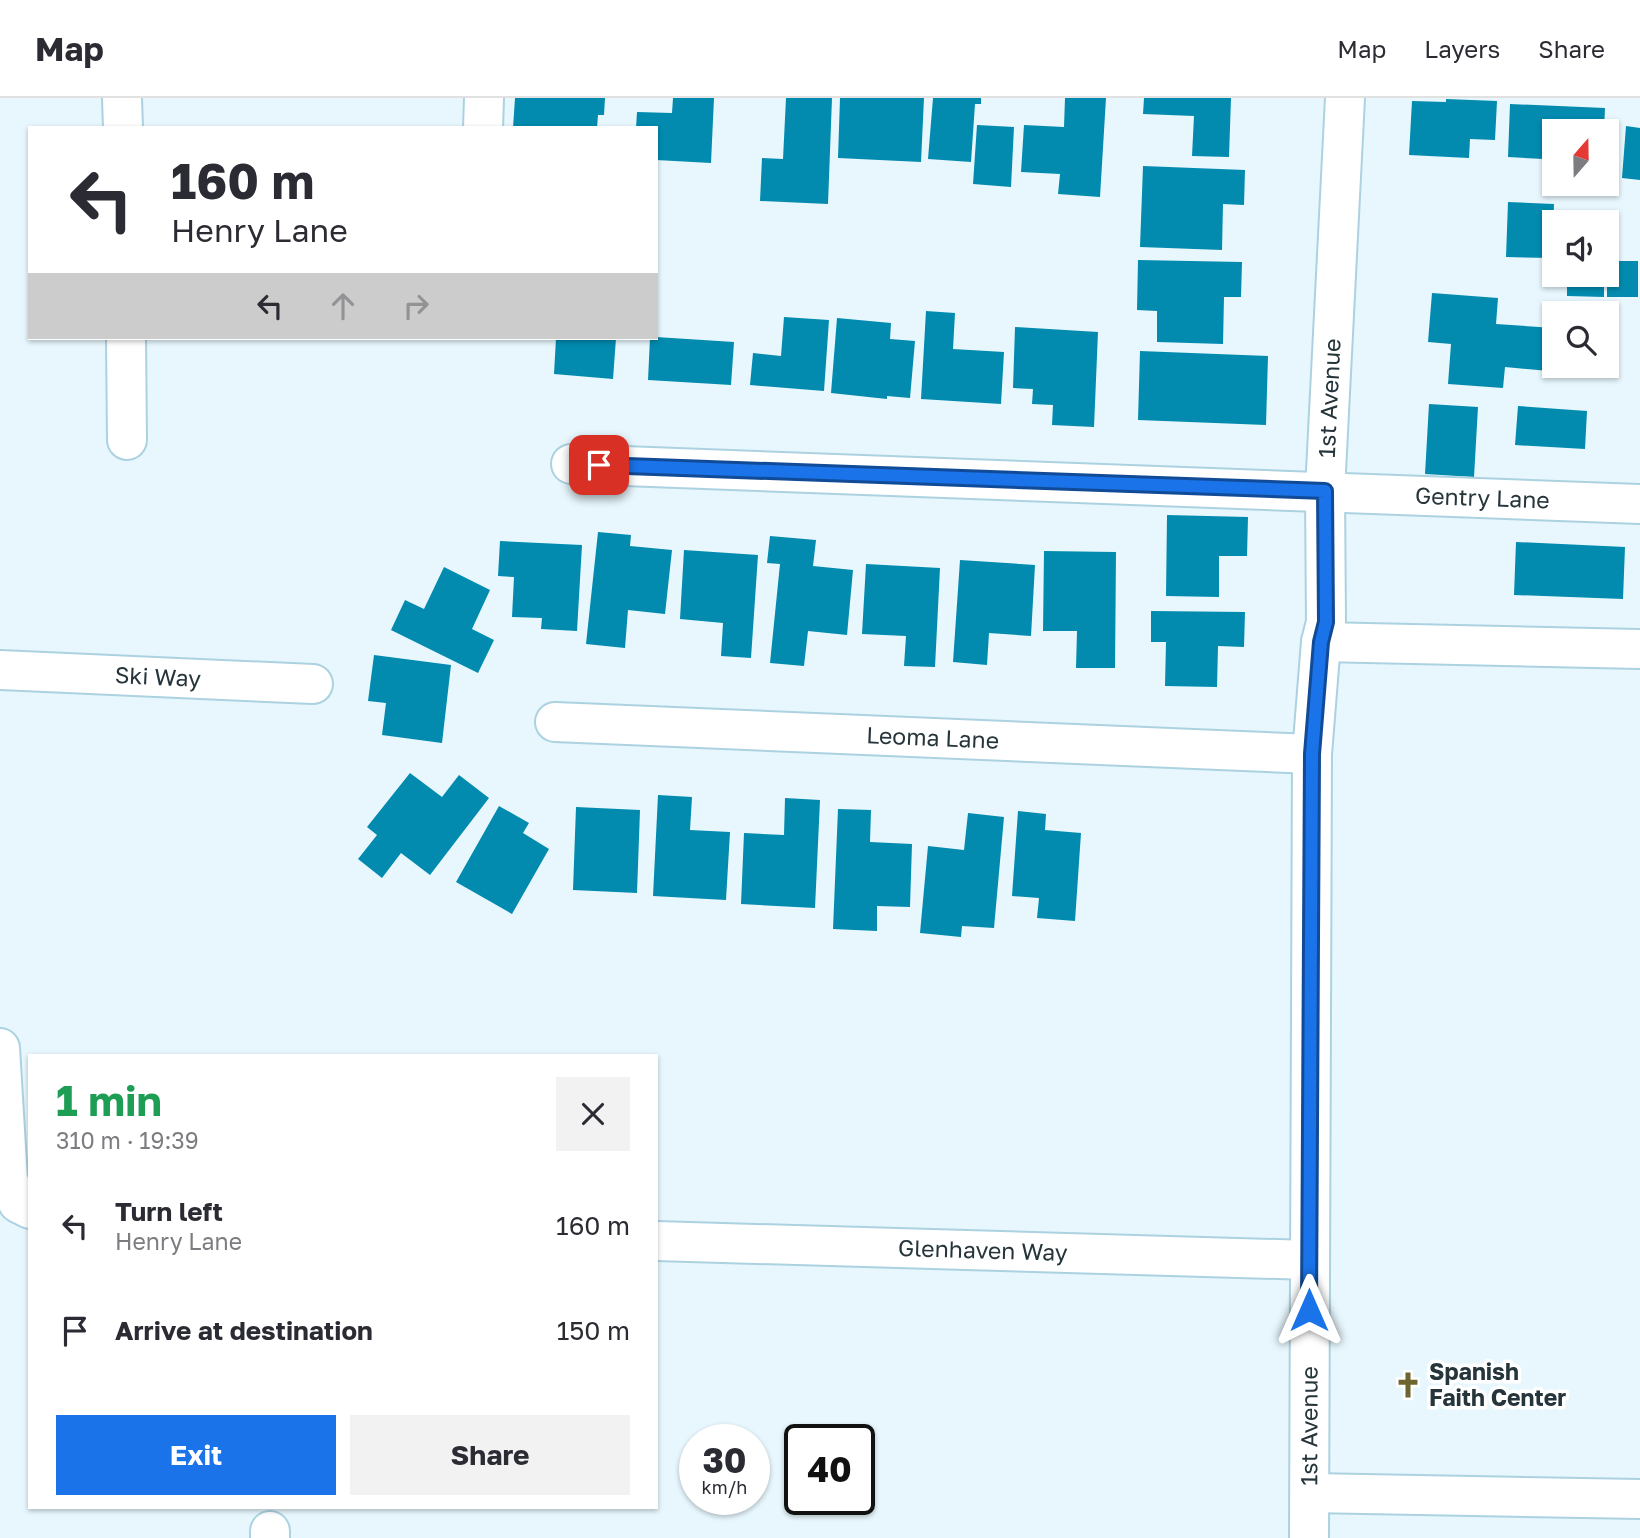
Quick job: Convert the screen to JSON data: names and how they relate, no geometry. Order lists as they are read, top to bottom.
{
  "streets": {
    "street": [
      "1st Avenue",
      "Gentry Lane",
      "Ski Way",
      "Leoma Lane",
      "Glenhaven Way"
    ]
  },
  "crossings": [
    ["1st Avenue", "Gentry Lane"],
    ["1st Avenue", "Leoma Lane"],
    ["1st Avenue", "Glenhaven Way"]
  ],
  "places": {
    "church": ["Spanish Faith Center"]
  },
  "north": "top",
  "page": {
    "header": "Map",
    "nav": ["Map", "Layers", "Share"],
    "turn": ["160 m", "Henry Lane"],
    "heading": ["1 min", "310 m · 19:39"],
    "list": [
      {
        "name": "Turn left",
        "note": "Henry Lane",
        "value": "160 m"
      },
      {
        "name": "Arrive at destination",
        "value": "150 m"
      }
    ],
    "buttons": ["Exit", "Share"],
    "speed": "30 km/h",
    "limit": "40"
  }
}
